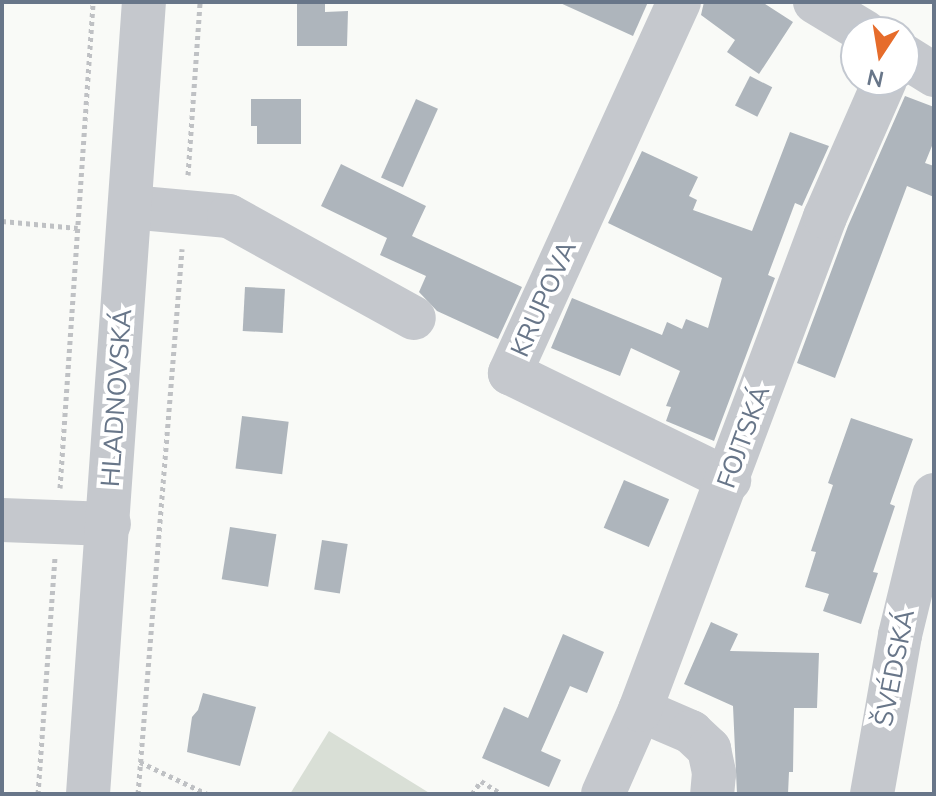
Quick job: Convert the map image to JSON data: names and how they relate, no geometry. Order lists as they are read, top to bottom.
{
  "streets": {
    "street": [
      "KRUPOVA",
      "HLADNOVSKÁ",
      "FOJTSKÁ",
      "ŠVÉDSKÁ"
    ]
  },
  "crossings": [
    ["KRUPOVA", "FOJTSKÁ"]
  ],
  "north": "bottom"
}
